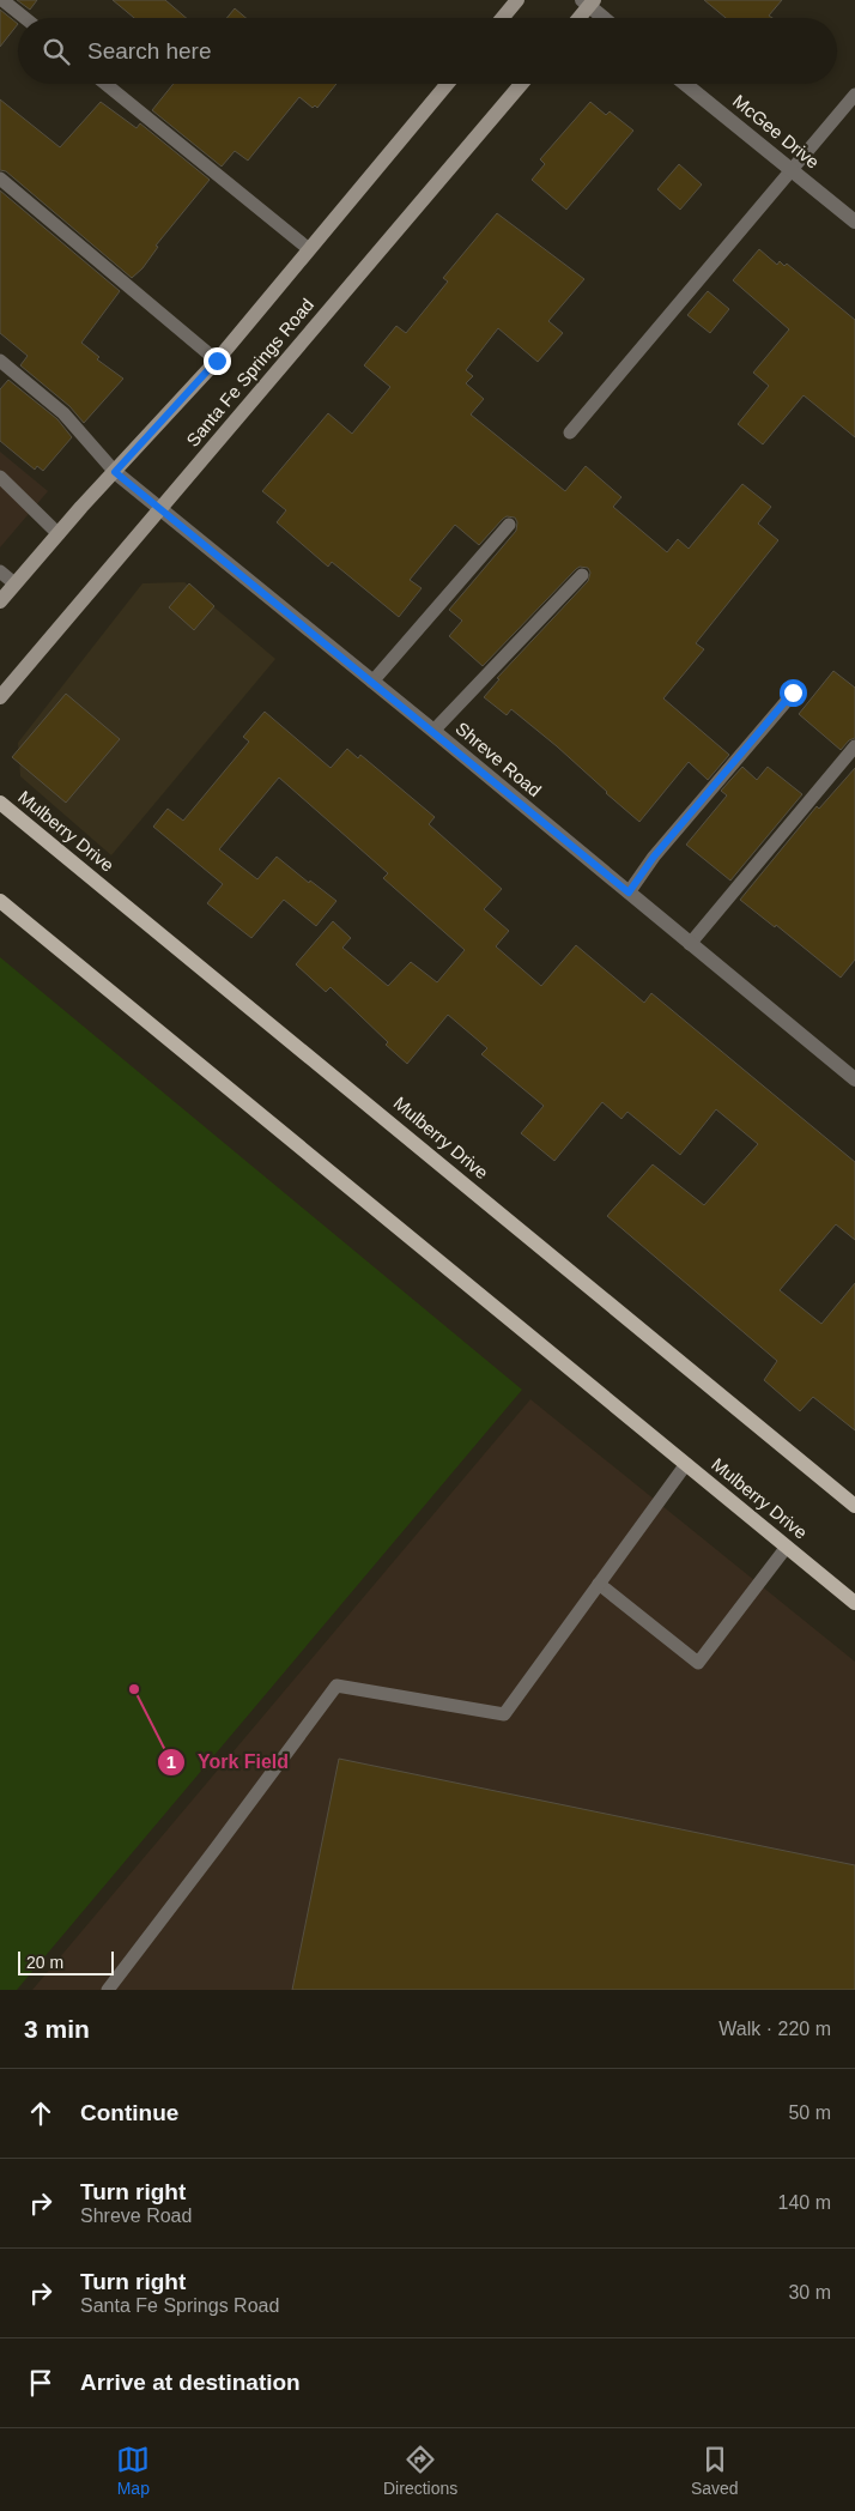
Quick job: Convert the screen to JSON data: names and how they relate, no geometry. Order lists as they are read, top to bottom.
{
  "streets": {
    "main road": ["Santa Fe Springs Road", "Mulberry Drive"],
    "street": ["McGee Drive", "Shreve Road"]
  },
  "crossings": [
    ["Santa Fe Springs Road", "Shreve Road"]
  ],
  "places": ["York Field"],
  "scale_bar": "20 m",
  "page": {
    "search": "Search here",
    "scale": "20 m",
    "heading": ["3 min", "Walk · 220 m"],
    "list": [
      ["Continue", "50 m"],
      ["Turn right", "Shreve Road", "140 m"],
      ["Turn right", "Santa Fe Springs Road", "30 m"],
      "Arrive at destination"
    ],
    "nav": ["Map", "Directions", "Saved"]
  }
}
